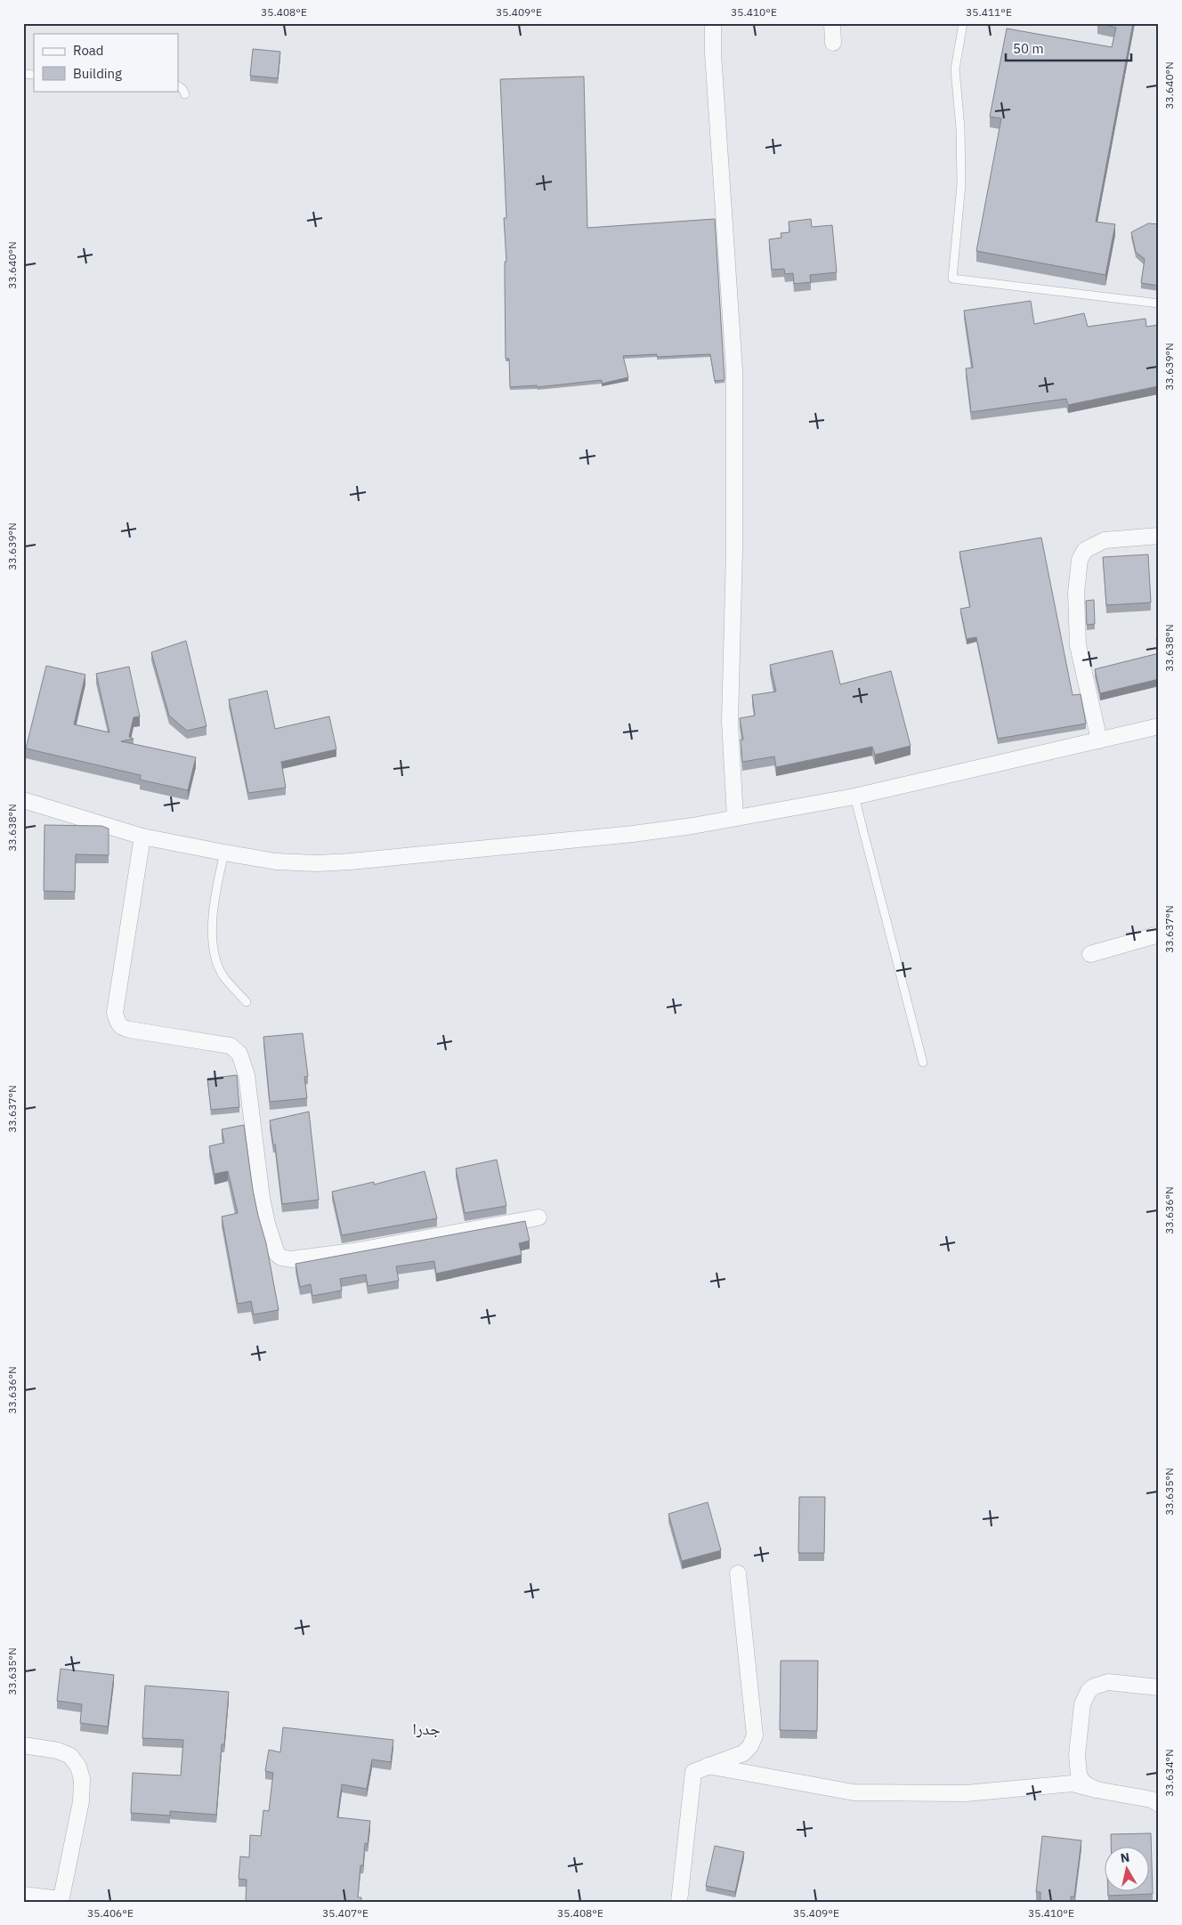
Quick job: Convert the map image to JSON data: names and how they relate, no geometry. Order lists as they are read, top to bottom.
{
  "districts": ["جدرا"],
  "legend": ["Road", "Building"],
  "scale_bar": "50 m",
  "north": "top",
  "coordinates": [
    "35.408°E",
    "35.409°E",
    "35.410°E",
    "35.411°E",
    "33.640°N",
    "33.639°N",
    "33.638°N",
    "33.637°N",
    "33.636°N",
    "33.635°N",
    "33.634°N",
    "35.406°E",
    "35.407°E"
  ]
}
